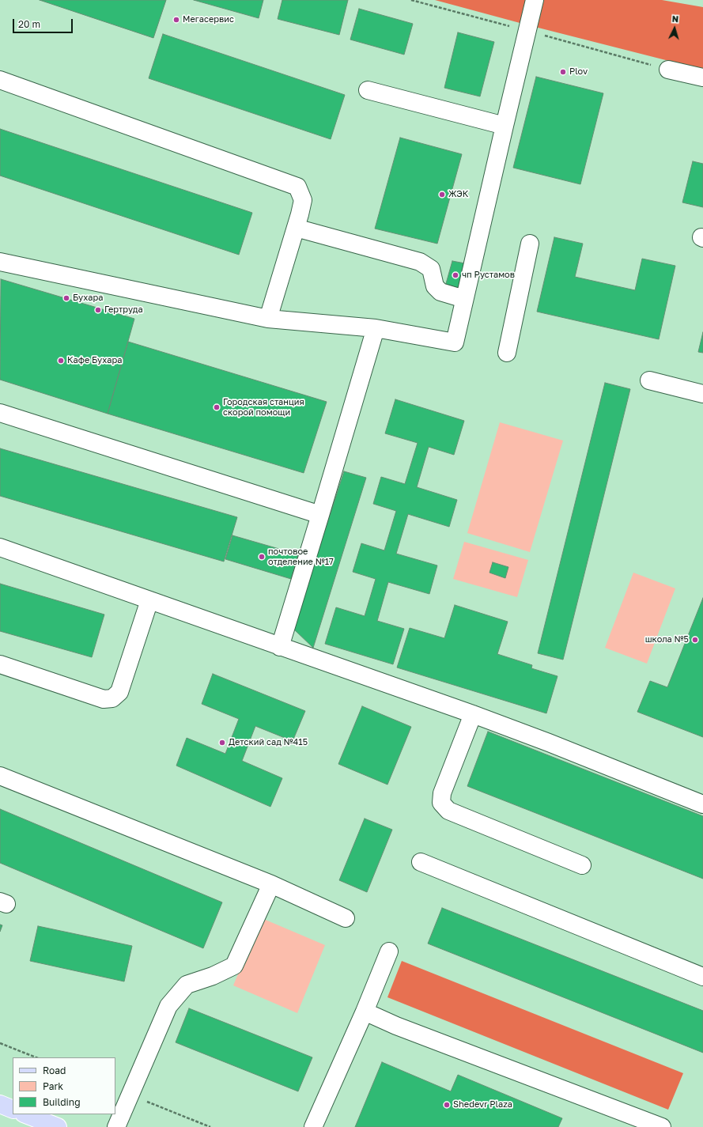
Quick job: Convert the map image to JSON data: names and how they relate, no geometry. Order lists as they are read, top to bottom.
{
  "places": [
    "Мегасервис",
    "Plov",
    "ЖЭК",
    "чп Рустамов",
    "Бухара",
    "Гертруда",
    "Кафе Бухара",
    "Городская станция скорой помощи",
    "почтовое отделение №17",
    "школа №5",
    "Детский сад №415",
    "Shedevr Plaza"
  ],
  "legend": ["Road", "Park", "Building"],
  "scale_bar": "20 m",
  "north": "top"
}
